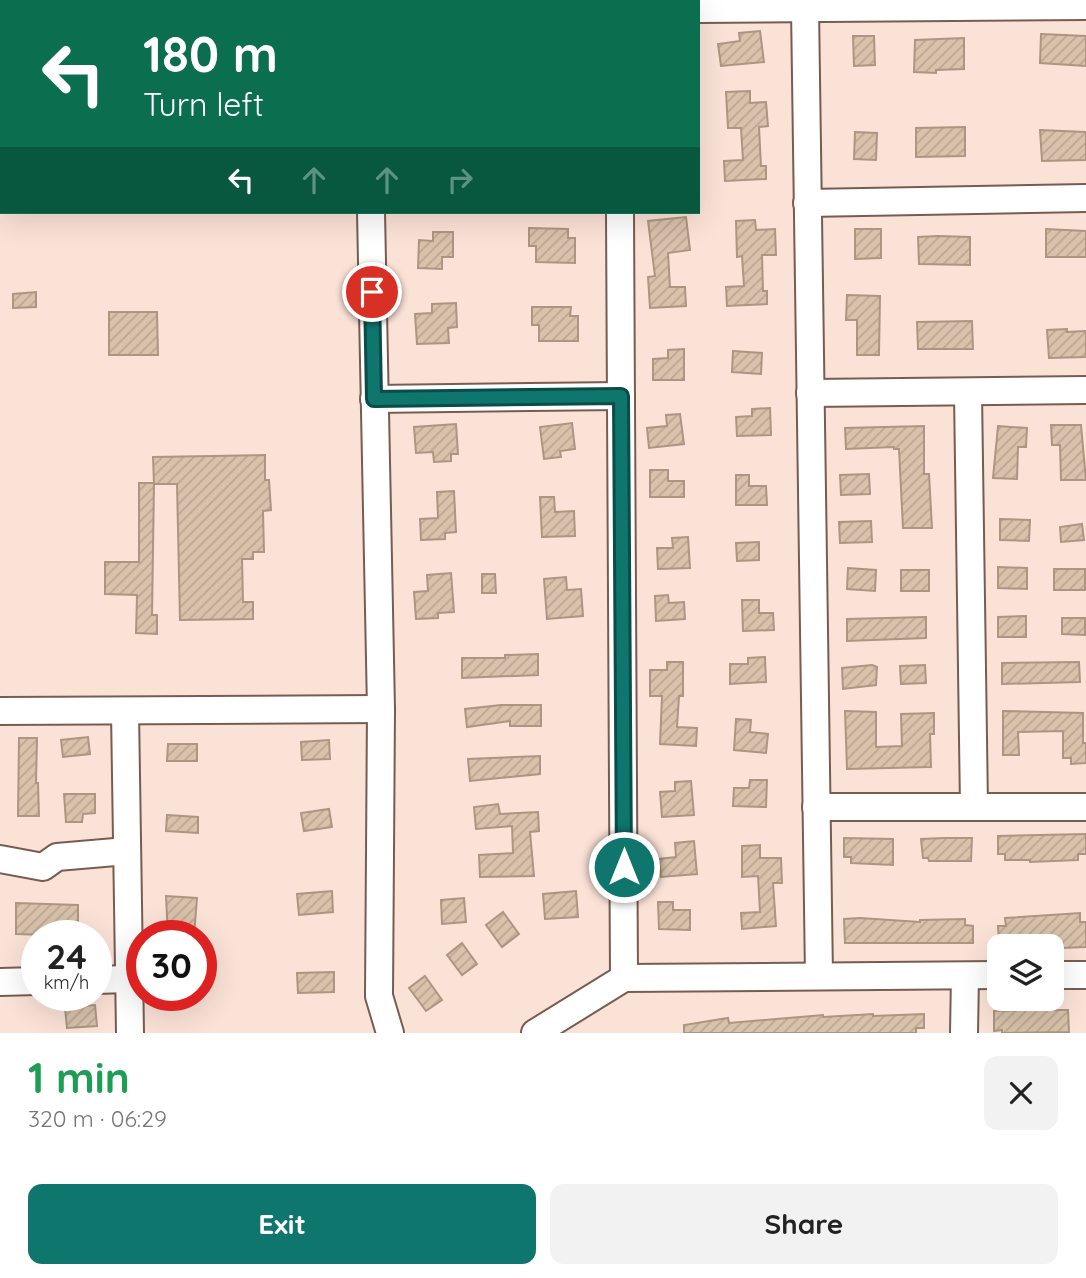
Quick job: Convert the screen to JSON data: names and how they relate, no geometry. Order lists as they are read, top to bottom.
{
  "page": {
    "turn": ["180 m", "Turn left"],
    "speed": "24 km/h",
    "limit": "30",
    "heading": ["1 min", "320 m · 06:29"],
    "buttons": ["Exit", "Share"]
  }
}
